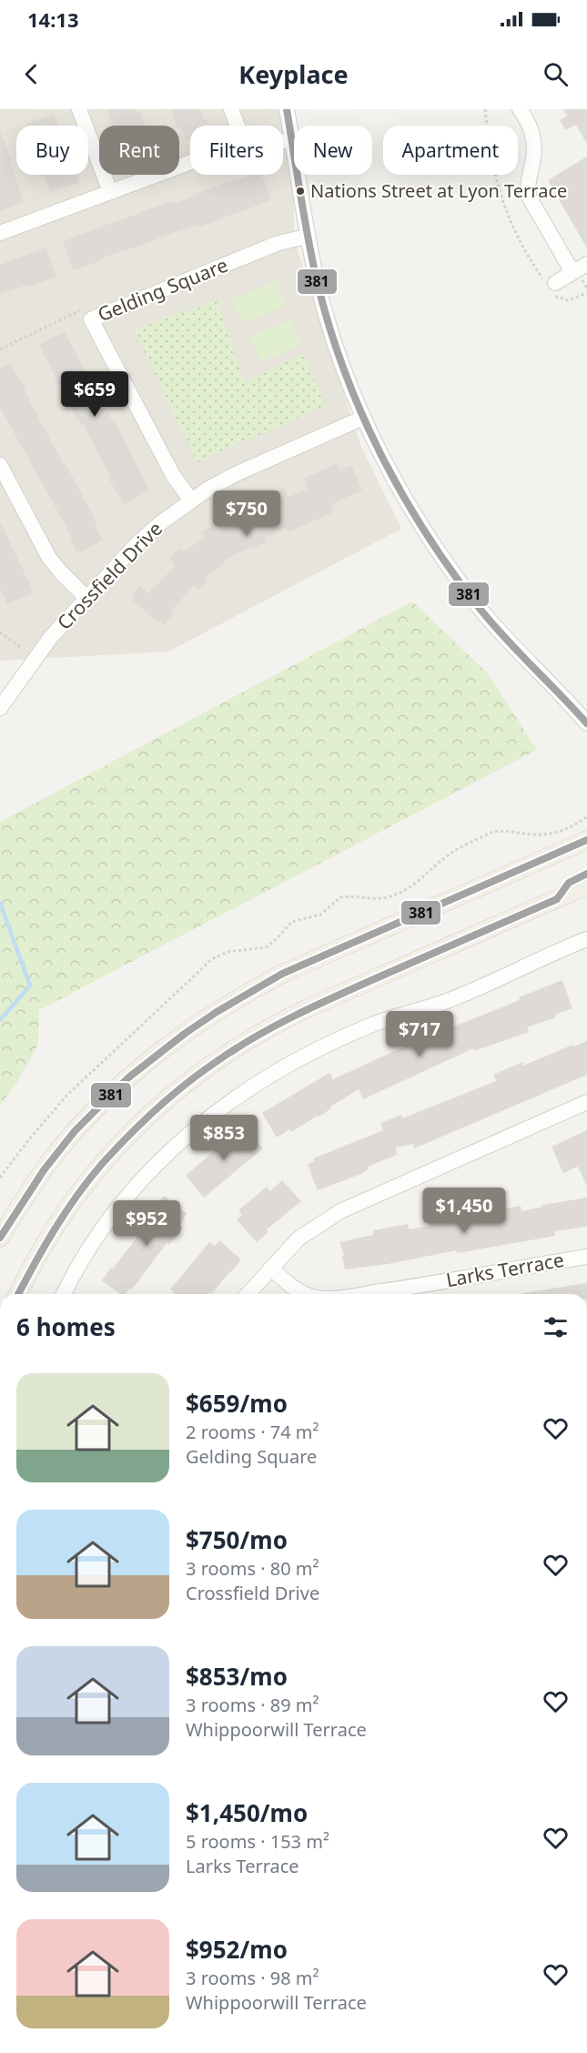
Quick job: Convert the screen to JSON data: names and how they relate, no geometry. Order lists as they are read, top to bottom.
{
  "streets": {
    "street": ["Gelding Square", "Crossfield Drive", "Larks Terrace"]
  },
  "crossings": [
    ["Gelding Square", "Crossfield Drive"]
  ],
  "places": ["Nations Street at Lyon Terrace"],
  "lines": ["transit line 381"],
  "page": {
    "status": "14:13",
    "header": "Keyplace",
    "chip": [
      "Buy",
      "Rent",
      "Filters",
      "New",
      "Apartment"
    ],
    "price": [
      "$659",
      "$750",
      "$717",
      "$853",
      "$1,450",
      "$952"
    ],
    "heading": "6 homes",
    "list": [
      {
        "name": "$659/mo",
        "note": "2 rooms · 74 m² · Gelding Square"
      },
      {
        "name": "$750/mo",
        "note": "3 rooms · 80 m² · Crossfield Drive"
      },
      {
        "name": "$853/mo",
        "note": "3 rooms · 89 m² · Whippoorwill Terrace"
      },
      {
        "name": "$1,450/mo",
        "note": "5 rooms · 153 m² · Larks Terrace"
      },
      {
        "name": "$952/mo",
        "note": "3 rooms · 98 m² · Whippoorwill Terrace"
      }
    ]
  }
}
